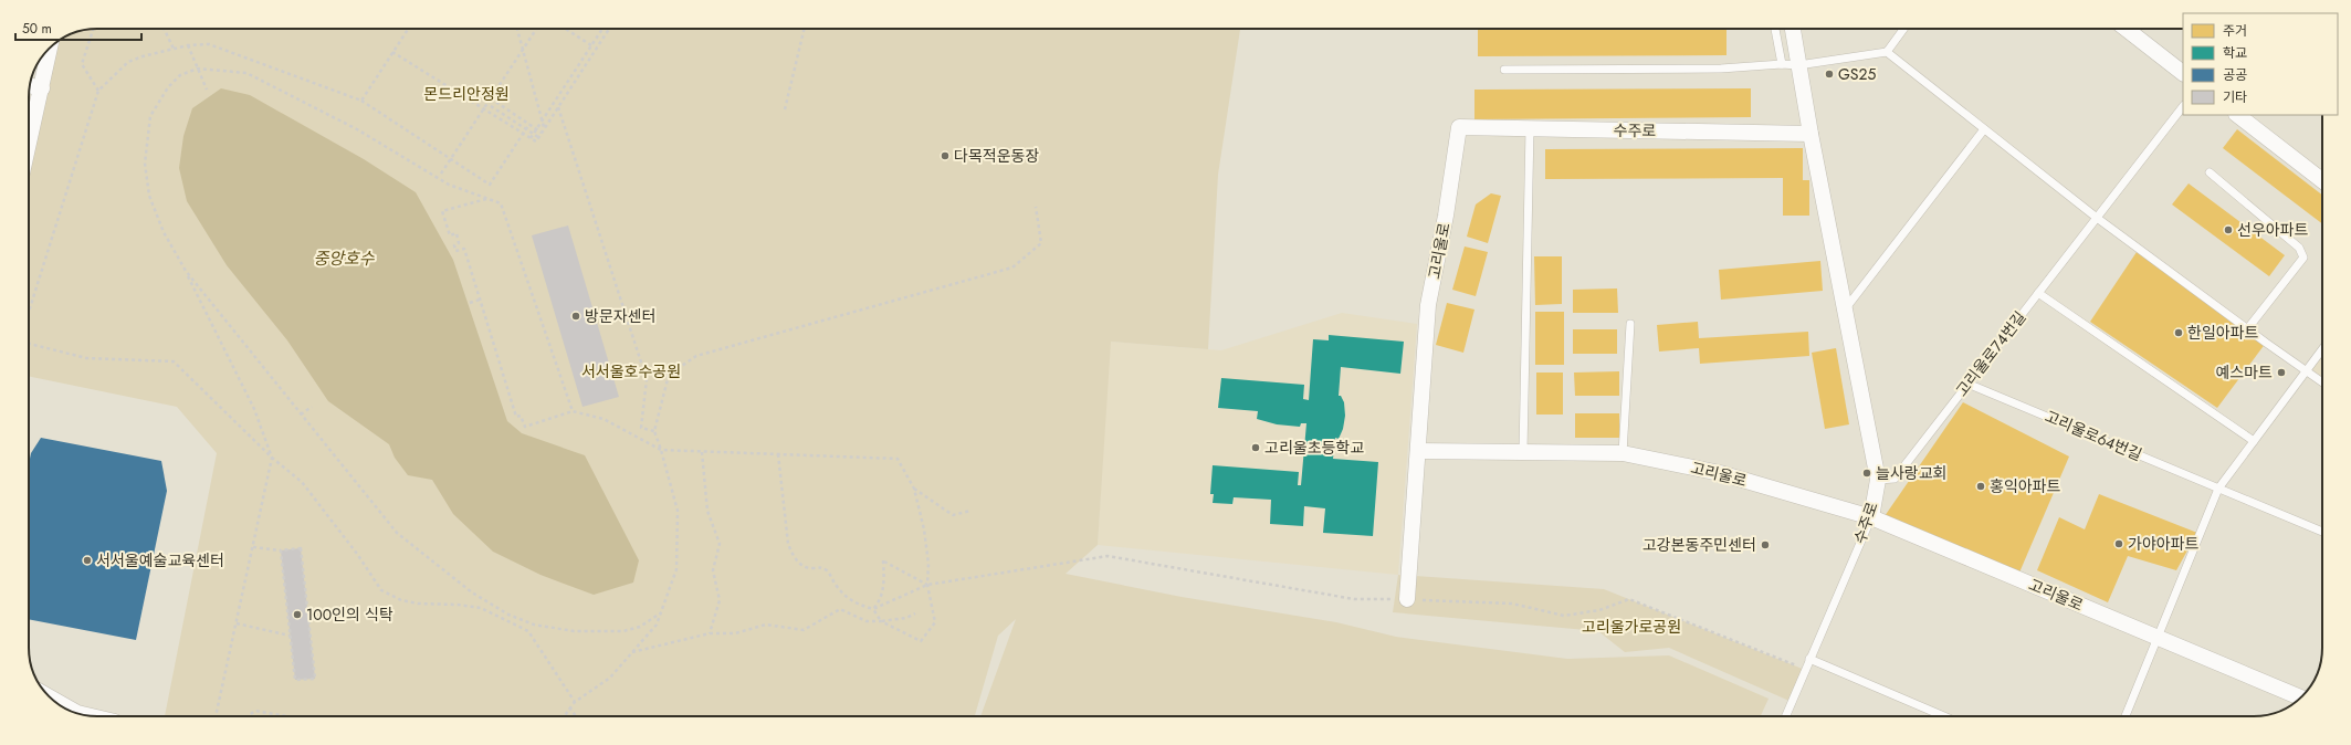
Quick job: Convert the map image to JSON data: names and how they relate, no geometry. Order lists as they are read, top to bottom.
{
  "streets": {
    "street": ["수주로", "고리울로"],
    "lane": ["고리울로74번길", "고리울로64번길"]
  },
  "crossings": [
    ["수주로", "고리울로"],
    ["수주로", "고리울로74번길"],
    ["고리울로74번길", "고리울로64번길"]
  ],
  "water": ["중앙호수"],
  "parks": ["몬드리안정원", "서서울호수공원", "고리울가로공원"],
  "places": [
    "GS25",
    "다목적운동장",
    "선우아파트",
    "방문자센터",
    "한일아파트",
    "예스마트",
    "고리울초등학교",
    "늘사랑교회",
    "홍익아파트",
    "가야아파트",
    "고강본동주민센터",
    "서서울예술교육센터",
    "100인의 식탁"
  ],
  "legend": [
    "주거",
    "학교",
    "공공",
    "기타"
  ],
  "scale_bar": "50 m"
}
